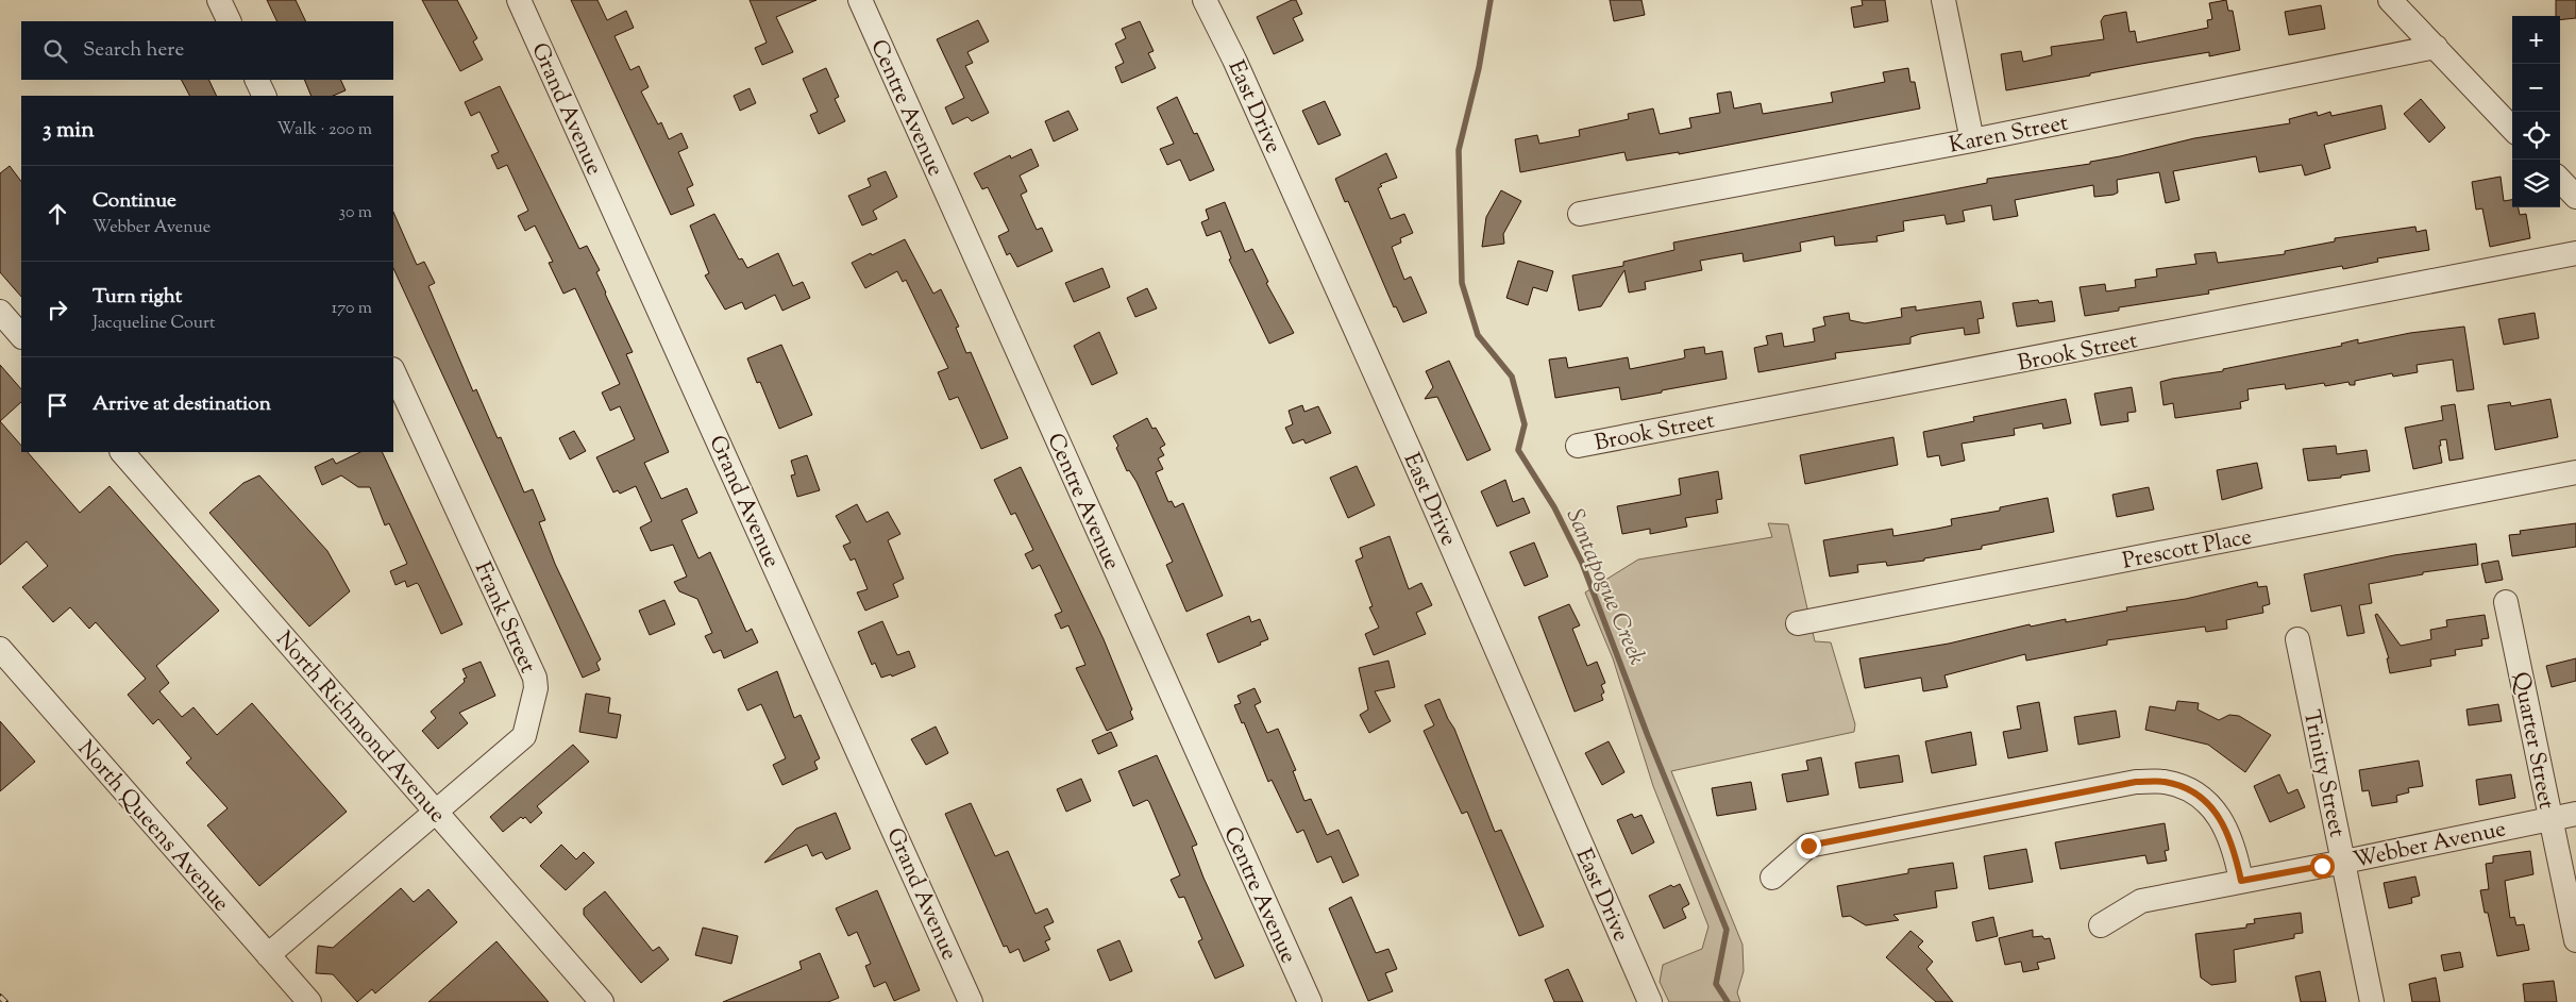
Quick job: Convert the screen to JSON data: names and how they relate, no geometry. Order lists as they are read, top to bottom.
{
  "streets": {
    "street": [
      "East Drive",
      "Centre Avenue",
      "Grand Avenue",
      "Karen Street",
      "Brook Street",
      "Prescott Place",
      "Frank Street",
      "North Richmond Avenue",
      "Quarter Street",
      "Trinity Street",
      "North Queens Avenue",
      "Webber Avenue"
    ]
  },
  "crossings": [
    ["Frank Street", "North Richmond Avenue"],
    ["Frank Street", "North Queens Avenue"],
    ["Quarter Street", "Webber Avenue"],
    ["Trinity Street", "Webber Avenue"]
  ],
  "water": ["Santapogue Creek"],
  "page": {
    "map_buttons": ["+", "−"],
    "search": "Search here",
    "heading": ["3 min", "Walk · 200 m"],
    "list": [
      ["Continue", "Webber Avenue", "30 m"],
      ["Turn right", "Jacqueline Court", "170 m"],
      "Arrive at destination"
    ]
  }
}
